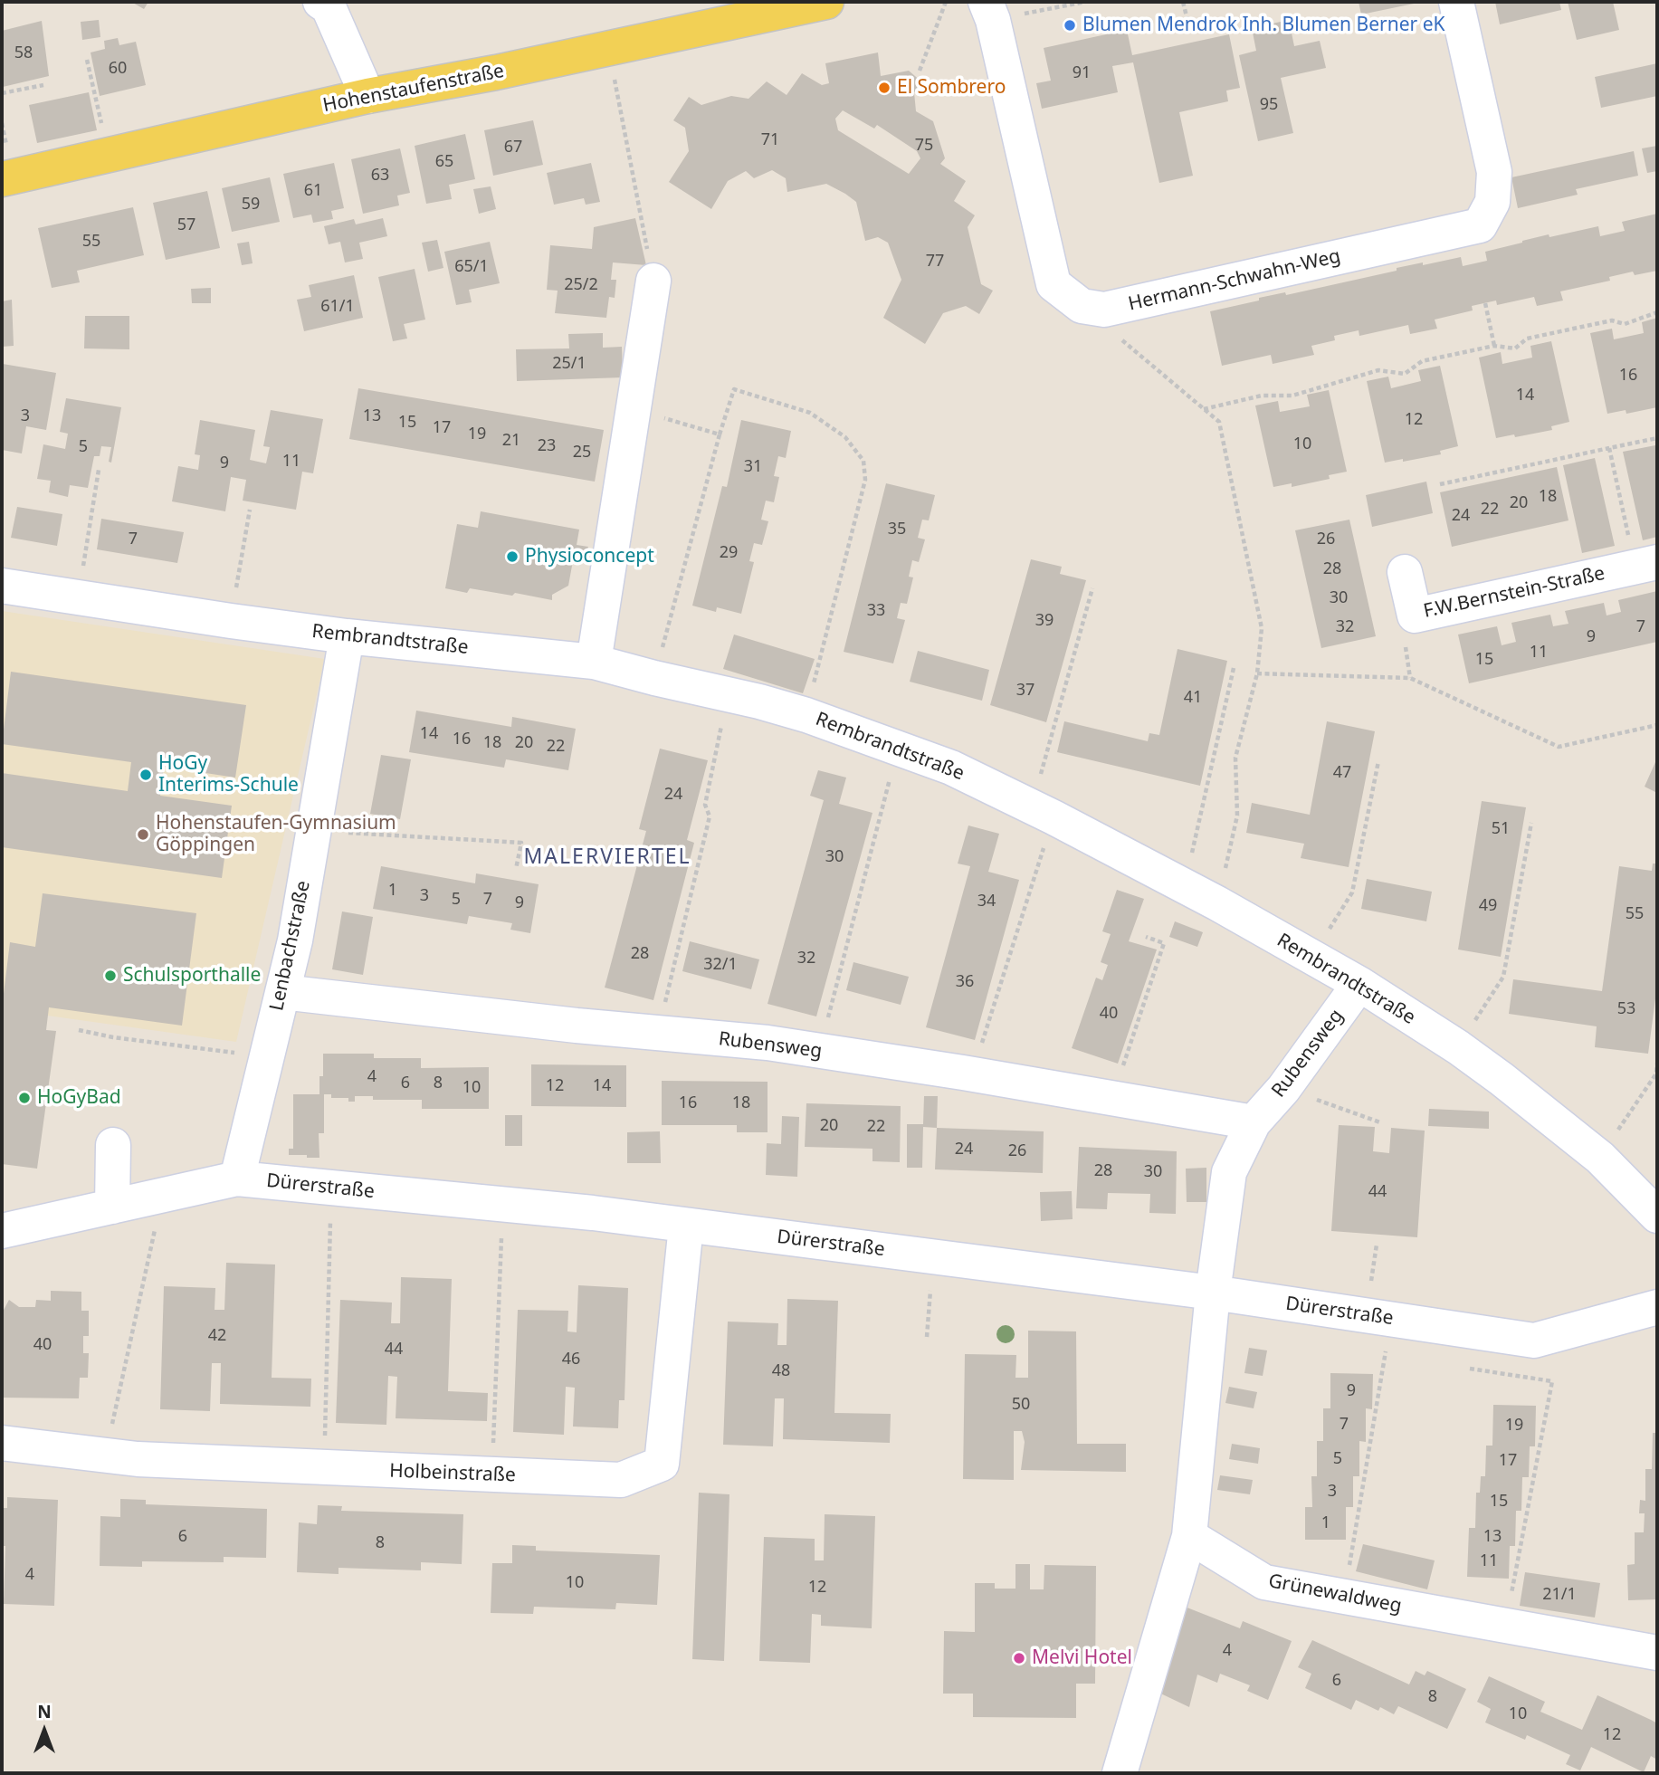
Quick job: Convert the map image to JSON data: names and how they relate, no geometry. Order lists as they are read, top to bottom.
{
  "streets": {
    "main road": ["Hohenstaufenstraße"],
    "street": [
      "Hermann-Schwahn-Weg",
      "F.W.Bernstein-Straße",
      "Rembrandtstraße",
      "Lenbachstraße",
      "Rubensweg",
      "Dürerstraße",
      "Holbeinstraße",
      "Grünewaldweg"
    ]
  },
  "crossings": [
    ["Rembrandtstraße", "Lenbachstraße"],
    ["Rembrandtstraße", "Rubensweg"],
    ["Lenbachstraße", "Rubensweg"],
    ["Lenbachstraße", "Dürerstraße"],
    ["Rubensweg", "Dürerstraße"],
    ["Dürerstraße", "Holbeinstraße"]
  ],
  "districts": ["MALERVIERTEL"],
  "places": [
    "Blumen Mendrok Inh. Blumen Berner eK",
    "El Sombrero",
    "Physioconcept",
    "HoGy Interims-Schule",
    "Hohenstaufen-Gymnasium Göppingen",
    "Schulsporthalle",
    "HoGyBad",
    "Melvi Hotel"
  ],
  "house_numbers": [
    "58",
    "60",
    "91",
    "95",
    "71",
    "75",
    "67",
    "65",
    "63",
    "61",
    "59",
    "57",
    "55",
    "77",
    "65/1",
    "25/2",
    "61/1",
    "25/1",
    "16",
    "14",
    "3",
    "13",
    "12",
    "15",
    "17",
    "19",
    "21",
    "10",
    "23",
    "5",
    "25",
    "11",
    "9",
    "31",
    "18",
    "20",
    "22",
    "24",
    "35",
    "7",
    "26",
    "29",
    "28",
    "30",
    "33",
    "39",
    "32",
    "7",
    "9",
    "11",
    "15",
    "37",
    "41",
    "14",
    "16",
    "18",
    "20",
    "22",
    "47",
    "24",
    "51",
    "30",
    "1",
    "3",
    "5",
    "7",
    "34",
    "9",
    "49",
    "55",
    "28",
    "32",
    "32/1",
    "36",
    "53",
    "40",
    "4",
    "6",
    "8",
    "12",
    "14",
    "10",
    "16",
    "18",
    "20",
    "22",
    "24",
    "26",
    "28",
    "30",
    "44",
    "42",
    "40",
    "44",
    "46",
    "48",
    "9",
    "50",
    "7",
    "19",
    "5",
    "17",
    "3",
    "15",
    "1",
    "6",
    "13",
    "8",
    "11",
    "4",
    "10",
    "12",
    "21/1",
    "4",
    "6",
    "8",
    "10",
    "12"
  ],
  "north": "top"
}
